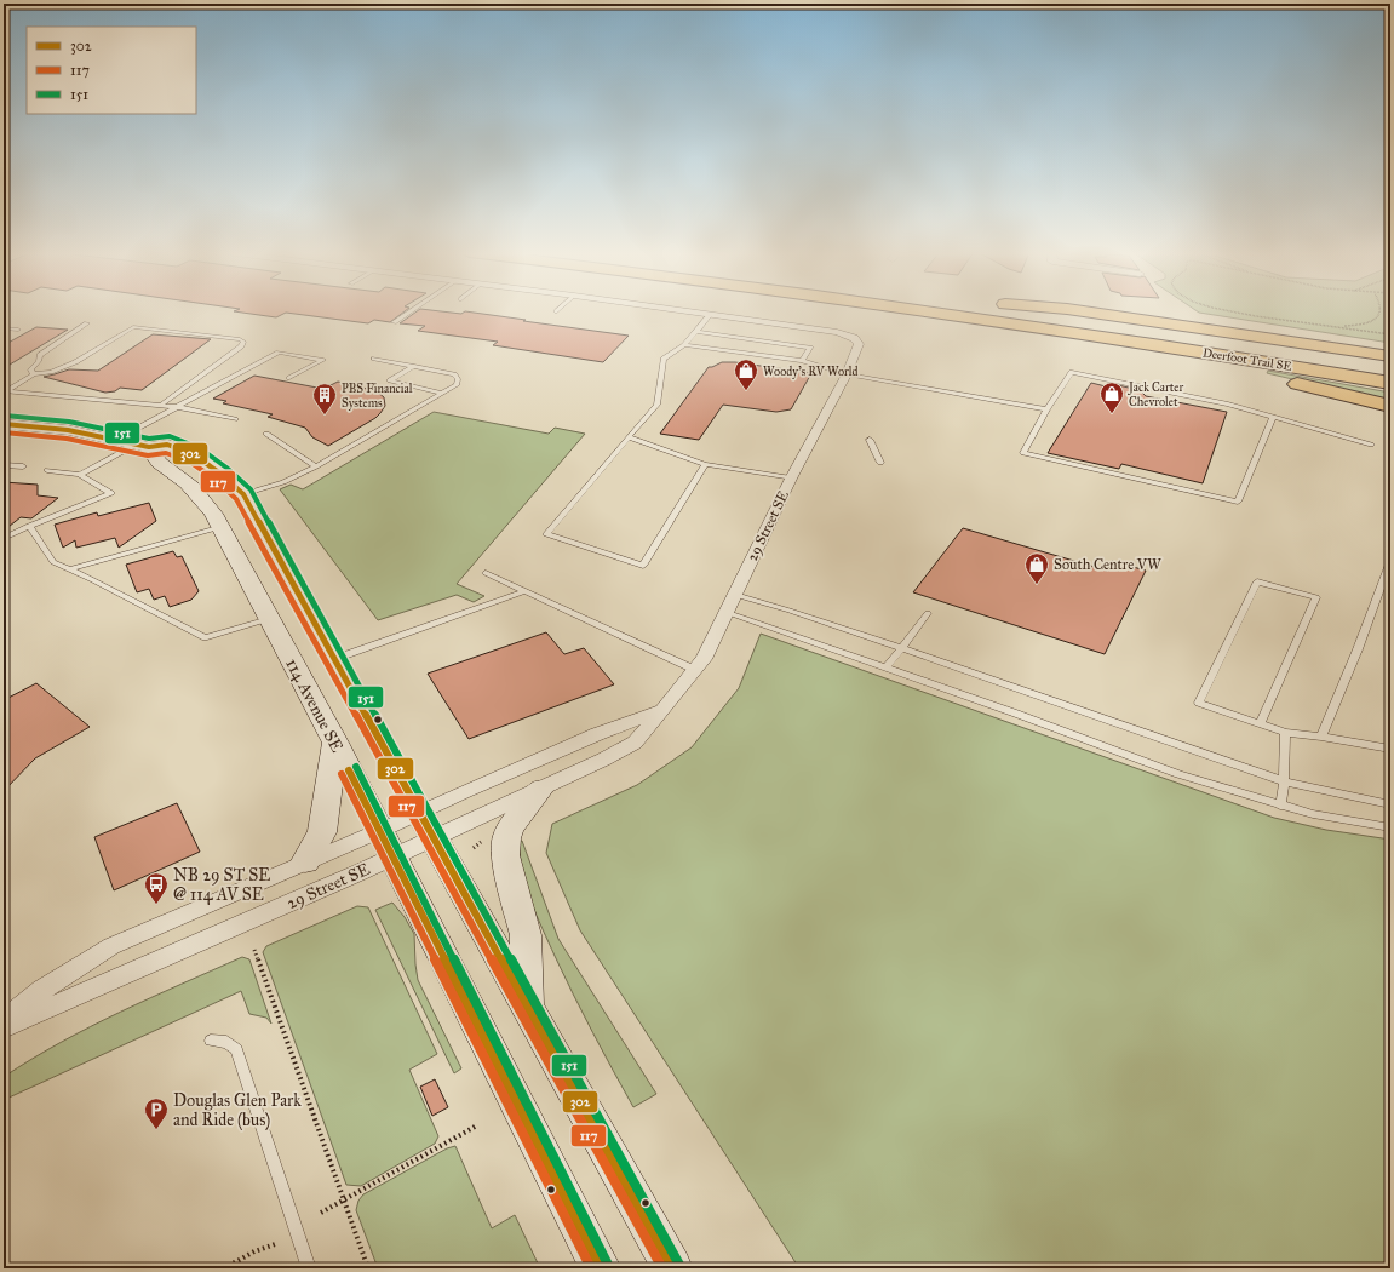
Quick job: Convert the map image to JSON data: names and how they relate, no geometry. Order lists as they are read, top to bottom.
{
  "streets": {
    "highway": ["Deerfoot Trail SE"],
    "main road": ["114 Avenue SE"],
    "street": ["29 Street SE"]
  },
  "crossings": [
    ["29 Street SE", "114 Avenue SE"]
  ],
  "places": {
    "shop": ["Woody's RV World", "Jack Carter Chevrolet", "South Centre VW"],
    "building": ["PBS Financial Systems"],
    "bus stop": ["NB 29 ST SE @ 114 AV SE"],
    "parking": ["Douglas Glen Park and Ride (bus)"]
  },
  "lines": ["transit line 151", "transit line 302", "transit line 117"],
  "legend": ["302", "117", "151"]
}
